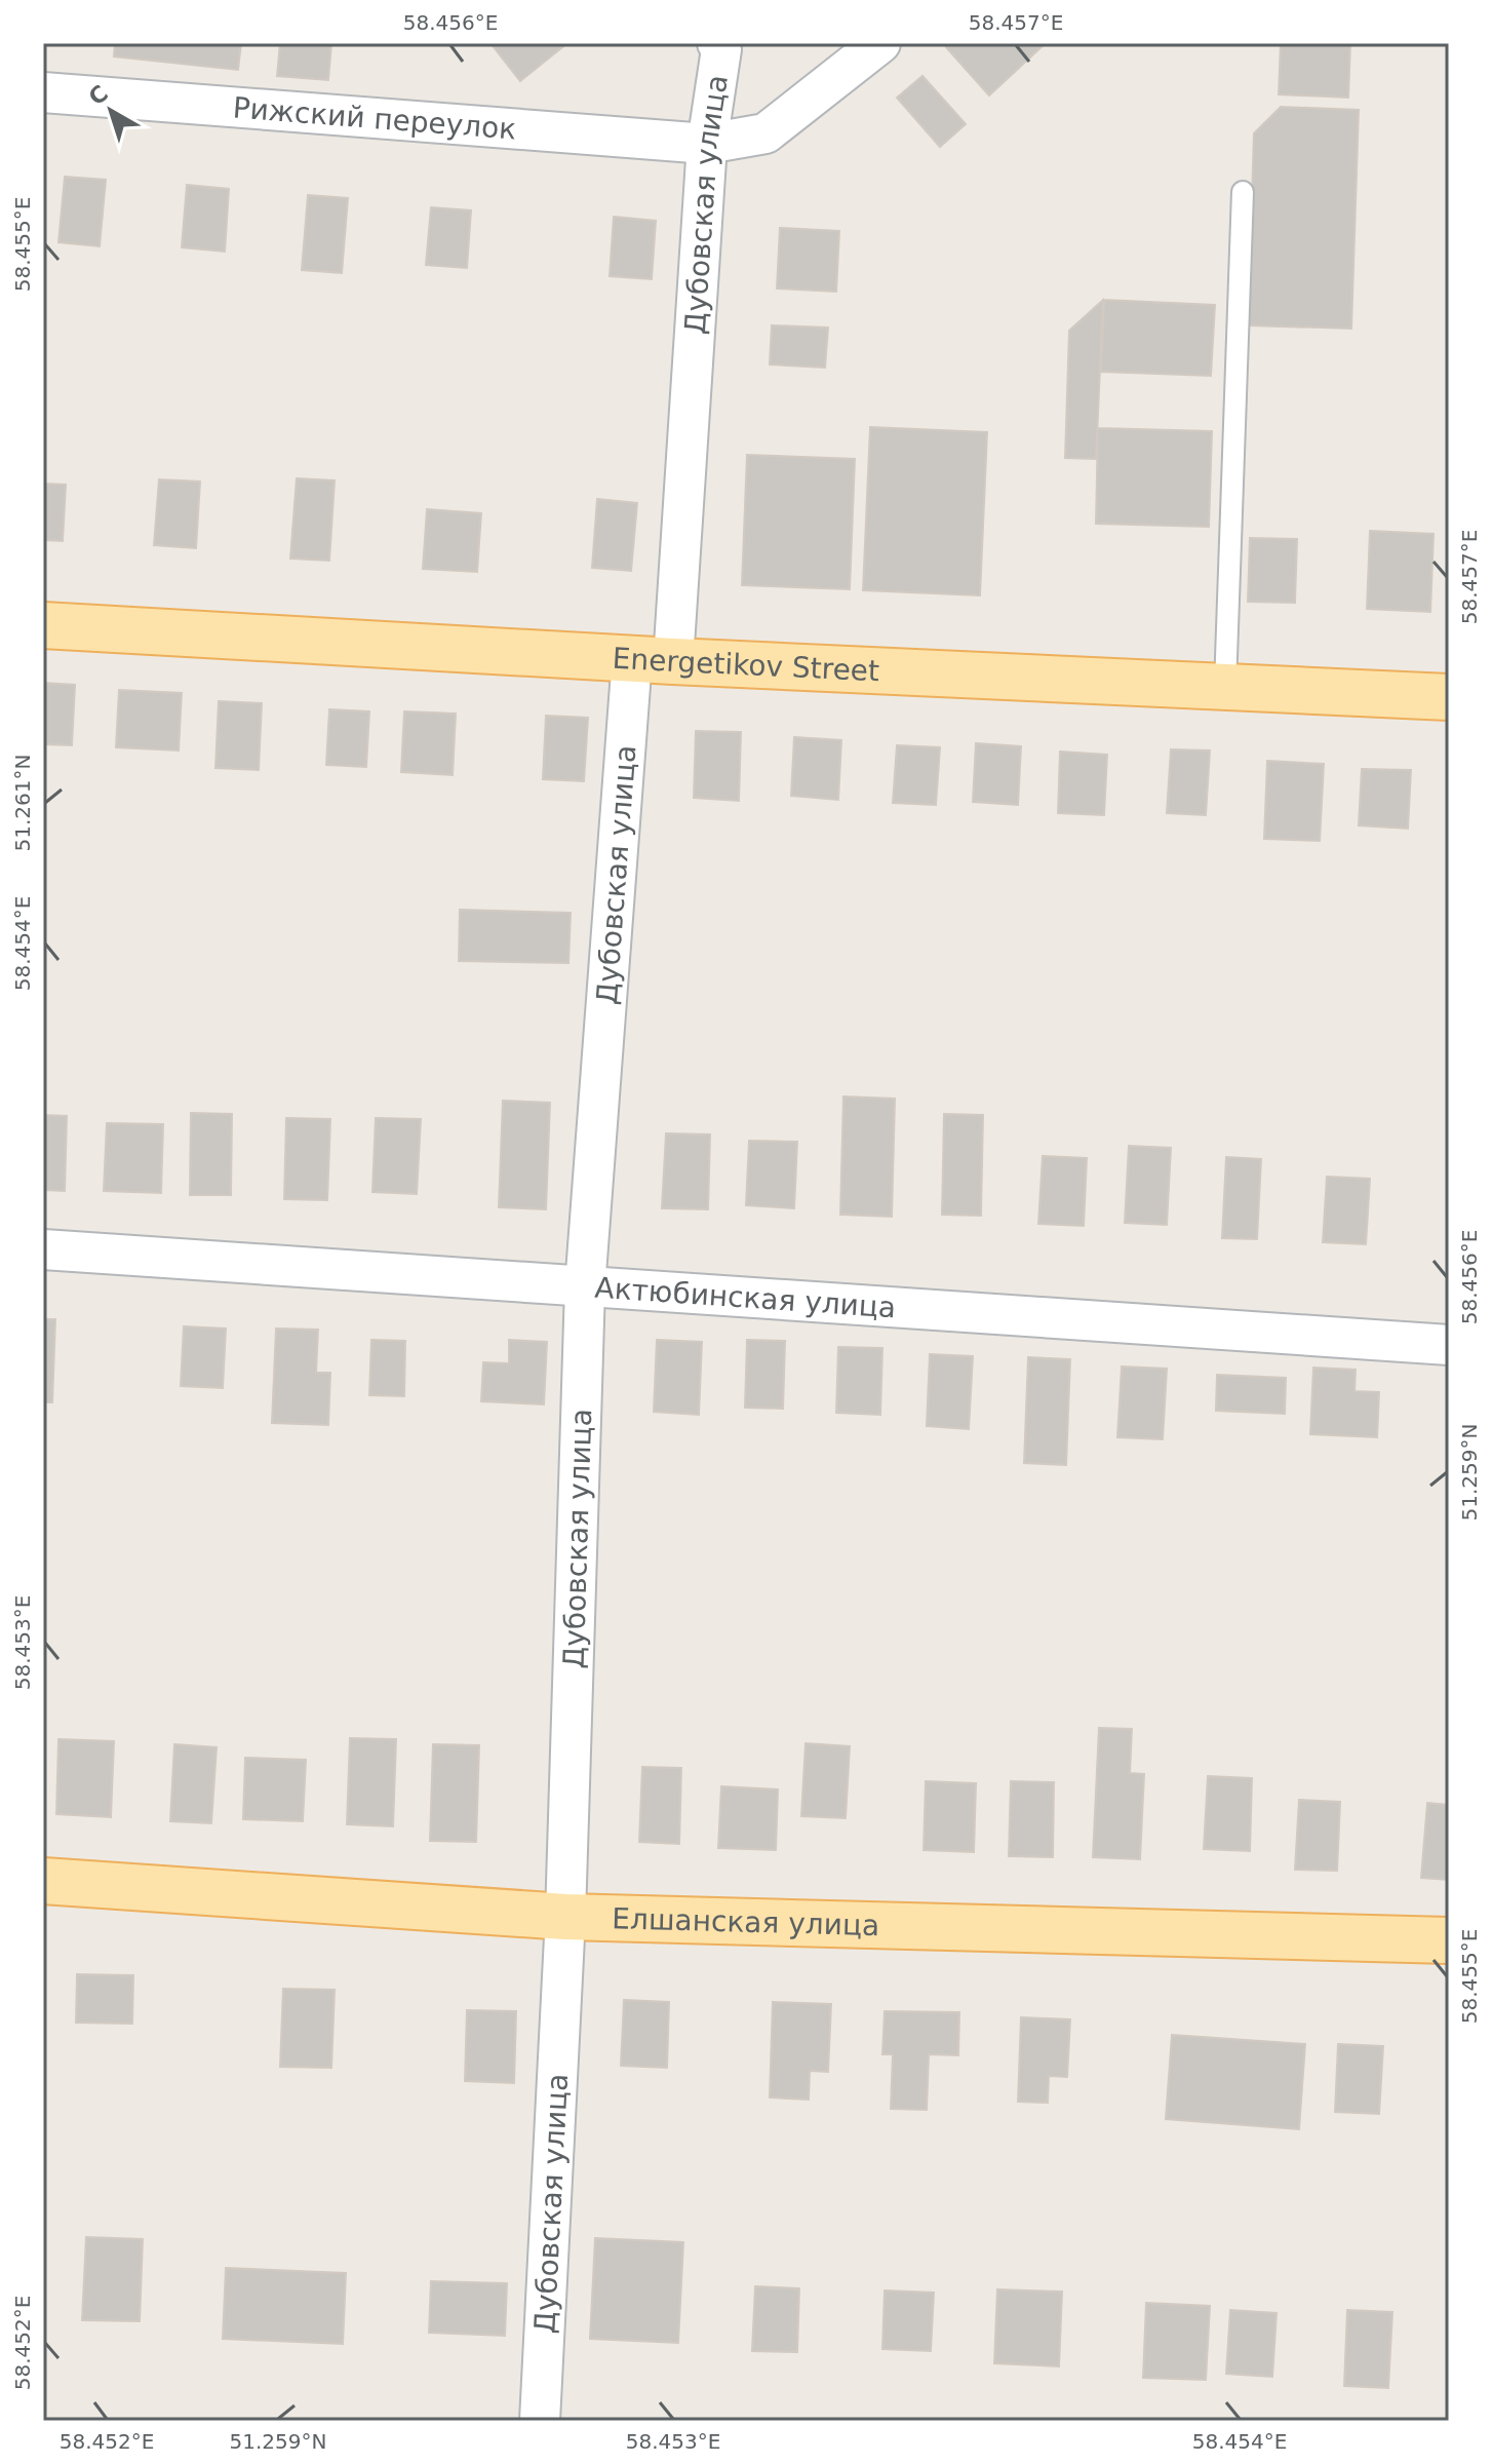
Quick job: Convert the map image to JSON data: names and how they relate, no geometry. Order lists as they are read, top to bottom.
{
  "streets": {
    "main road": ["Energetikov Street", "Елшанская улица"],
    "street": ["Рижский переулок", "Дубовская улица", "Актюбинская улица"]
  },
  "crossings": [
    ["Рижский переулок", "Дубовская улица"],
    ["Дубовская улица", "Energetikov Street"],
    ["Дубовская улица", "Актюбинская улица"],
    ["Дубовская улица", "Елшанская улица"]
  ],
  "north": "top left",
  "coordinates": [
    "58.456°E",
    "58.457°E",
    "58.455°E",
    "51.261°N",
    "58.454°E",
    "51.259°N",
    "58.453°E",
    "58.452°E"
  ]
}
